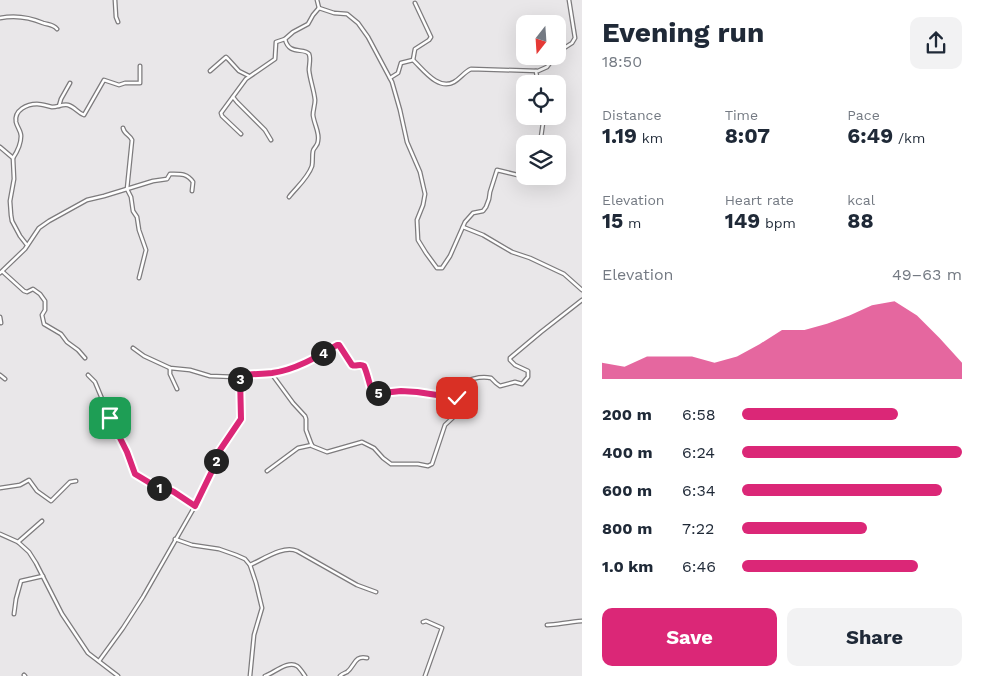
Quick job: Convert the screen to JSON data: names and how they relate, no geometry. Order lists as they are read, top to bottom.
{
  "north": "bottom",
  "page": {
    "heading": ["Evening run", "18:50"],
    "stats": [
      ["Distance", "1.19 km"],
      ["Time", "8:07"],
      ["Pace", "6:49 /km"],
      ["Elevation", "15 m"],
      ["Heart rate", "149 bpm"],
      ["kcal", "88"]
    ],
    "chart": ["Elevation", "49–63 m"],
    "pins": [
      "4",
      "3",
      "5",
      "2",
      "1"
    ],
    "list": [
      {
        "name": "200 m",
        "note": "6:58"
      },
      {
        "name": "400 m",
        "note": "6:24"
      },
      {
        "name": "600 m",
        "note": "6:34"
      },
      {
        "name": "800 m",
        "note": "7:22"
      },
      {
        "name": "1.0 km",
        "note": "6:46"
      }
    ],
    "buttons": ["Save", "Share"]
  }
}
